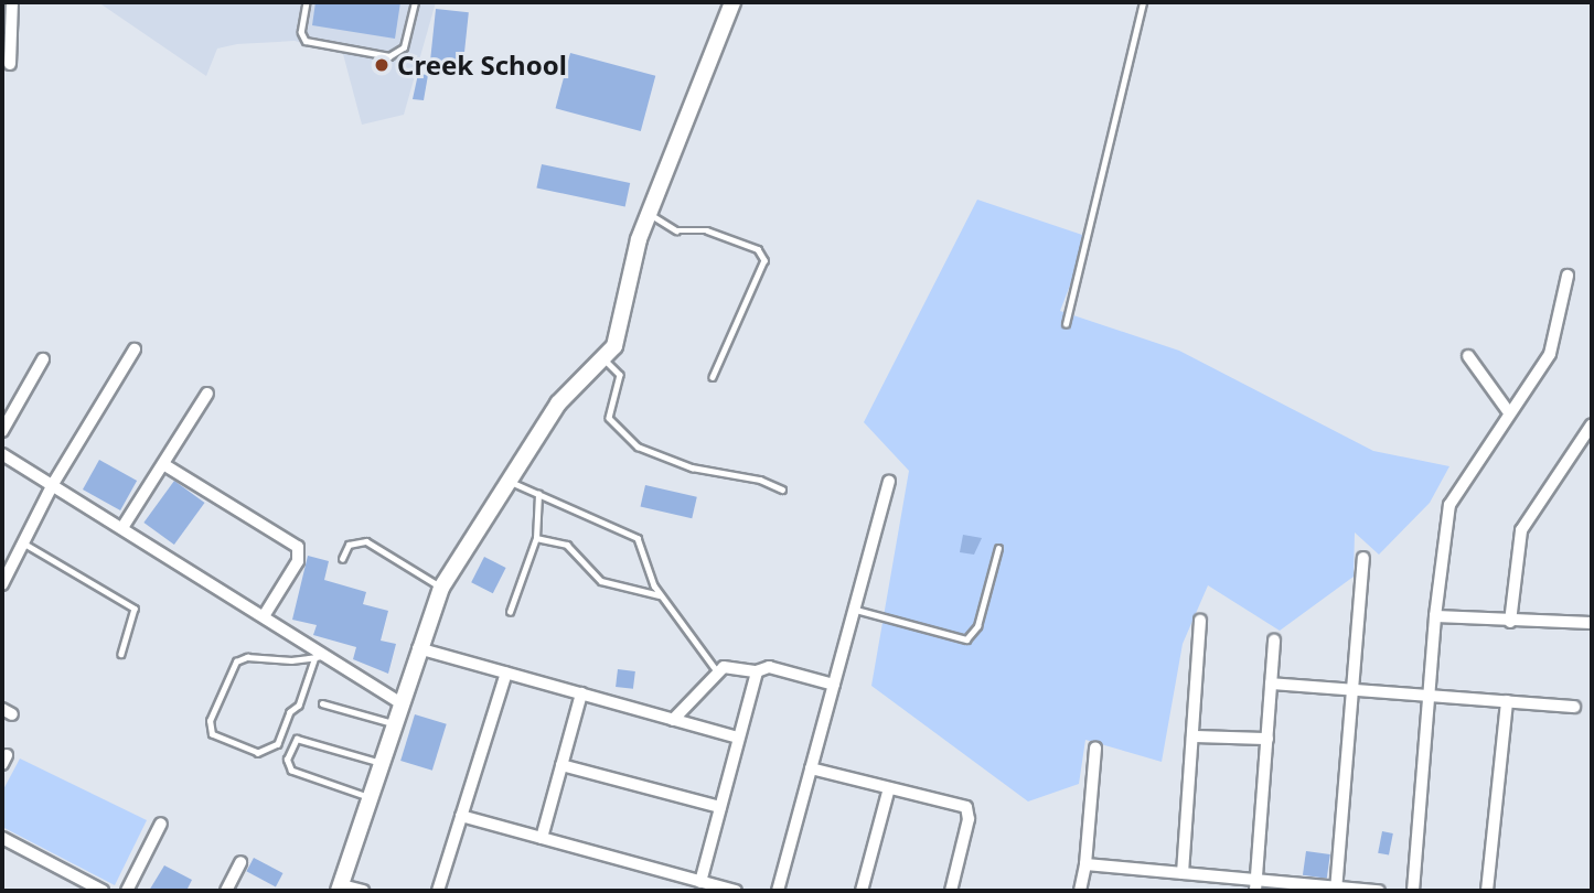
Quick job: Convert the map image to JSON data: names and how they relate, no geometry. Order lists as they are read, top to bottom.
{
  "places": ["Creek School"]
}
